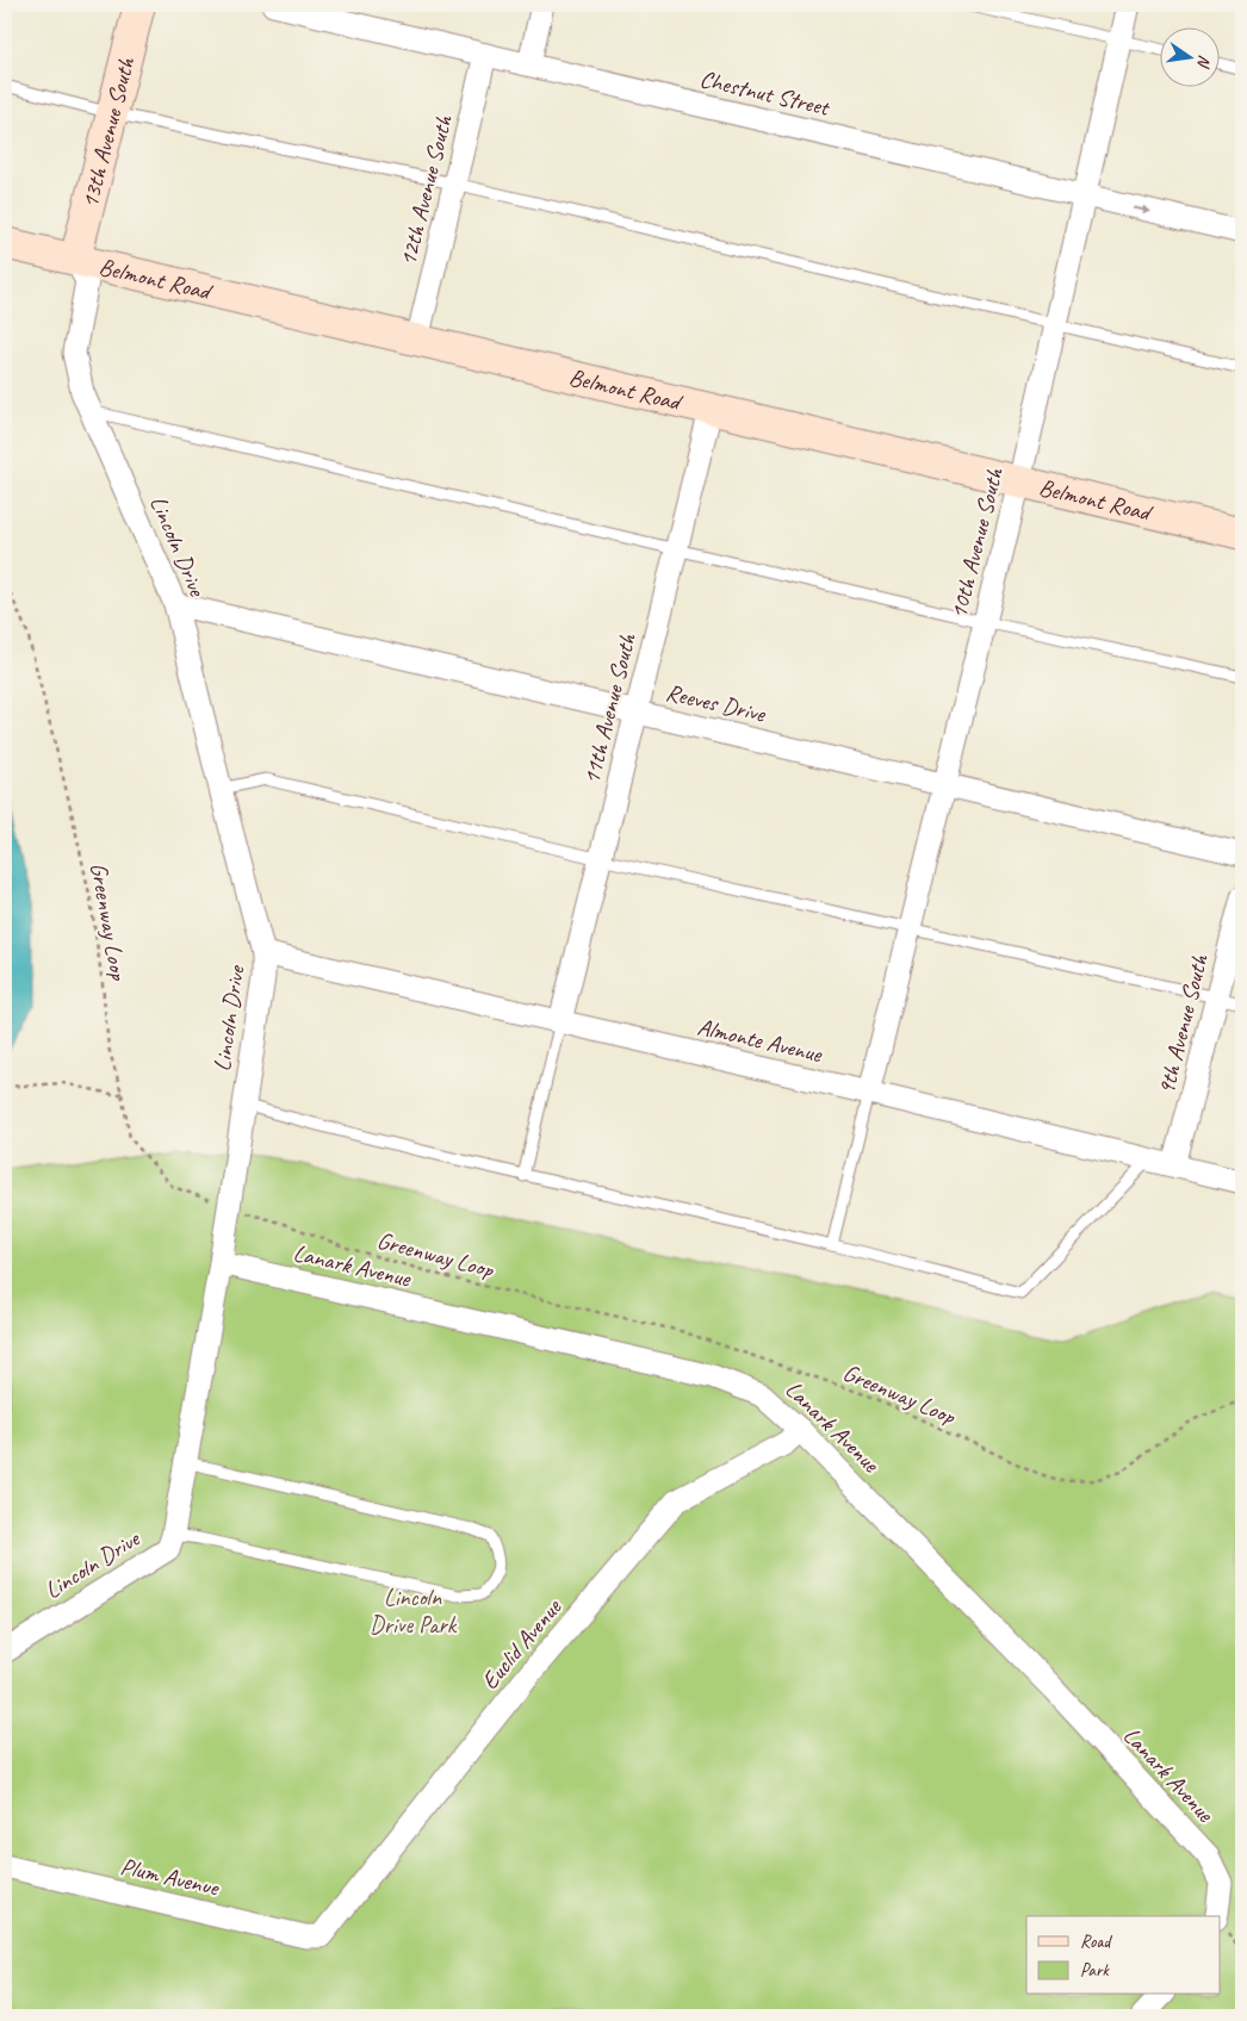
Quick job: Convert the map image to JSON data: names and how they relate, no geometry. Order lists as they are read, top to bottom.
{
  "streets": {
    "street": [
      "Chestnut Street",
      "13th Avenue South",
      "12th Avenue South",
      "Belmont Road",
      "10th Avenue South",
      "Lincoln Drive",
      "Reeves Drive",
      "11th Avenue South",
      "9th Avenue South",
      "Almonte Avenue",
      "Lanark Avenue",
      "Euclid Avenue",
      "Plum Avenue"
    ],
    "path": ["Greenway Loop"]
  },
  "crossings": [
    ["Chestnut Street", "12th Avenue South"],
    ["Chestnut Street", "10th Avenue South"],
    ["13th Avenue South", "Belmont Road"],
    ["13th Avenue South", "Lincoln Drive"],
    ["12th Avenue South", "Belmont Road"],
    ["Belmont Road", "10th Avenue South"],
    ["Belmont Road", "Lincoln Drive"],
    ["Belmont Road", "11th Avenue South"],
    ["10th Avenue South", "Reeves Drive"],
    ["10th Avenue South", "Almonte Avenue"],
    ["Lincoln Drive", "Reeves Drive"],
    ["Lincoln Drive", "Greenway Loop"],
    ["Lincoln Drive", "Almonte Avenue"],
    ["Lincoln Drive", "Lanark Avenue"],
    ["Reeves Drive", "11th Avenue South"],
    ["11th Avenue South", "Almonte Avenue"],
    ["9th Avenue South", "Almonte Avenue"],
    ["Lanark Avenue", "Euclid Avenue"],
    ["Euclid Avenue", "Plum Avenue"]
  ],
  "parks": ["Lincoln Drive Park"],
  "legend": ["Road", "Park"],
  "north": "right"
}
